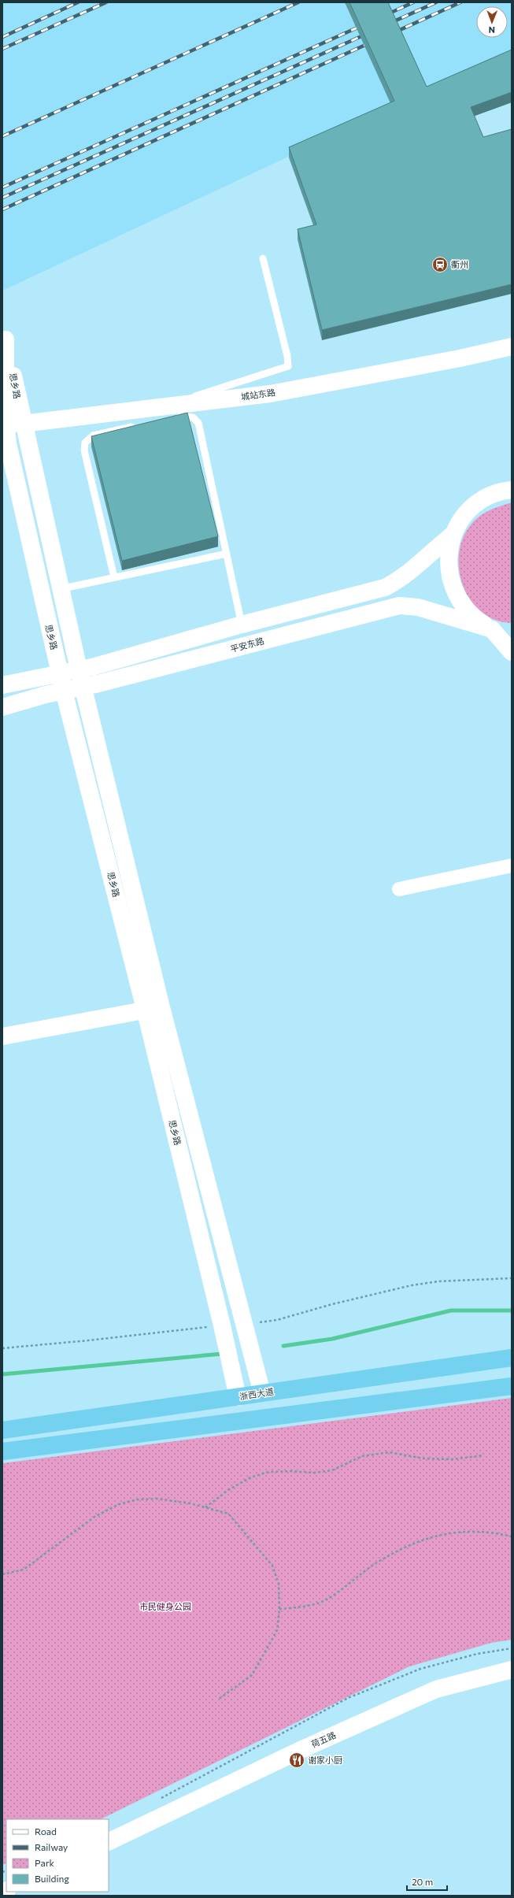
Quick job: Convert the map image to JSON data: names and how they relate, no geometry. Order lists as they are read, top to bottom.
{
  "streets": {
    "highway": ["浙西大道"],
    "street": [
      "思乡路",
      "城站东路",
      "平安东路",
      "荷五路"
    ]
  },
  "crossings": [
    ["思乡路", "城站东路"],
    ["思乡路", "平安东路"],
    ["思乡路", "浙西大道"]
  ],
  "parks": ["市民健身公园"],
  "places": {
    "station": ["衢州"],
    "restaurant": ["谢家小厨"]
  },
  "legend": [
    "Road",
    "Railway",
    "Park",
    "Building"
  ],
  "scale_bar": "20 m",
  "north": "bottom"
}
